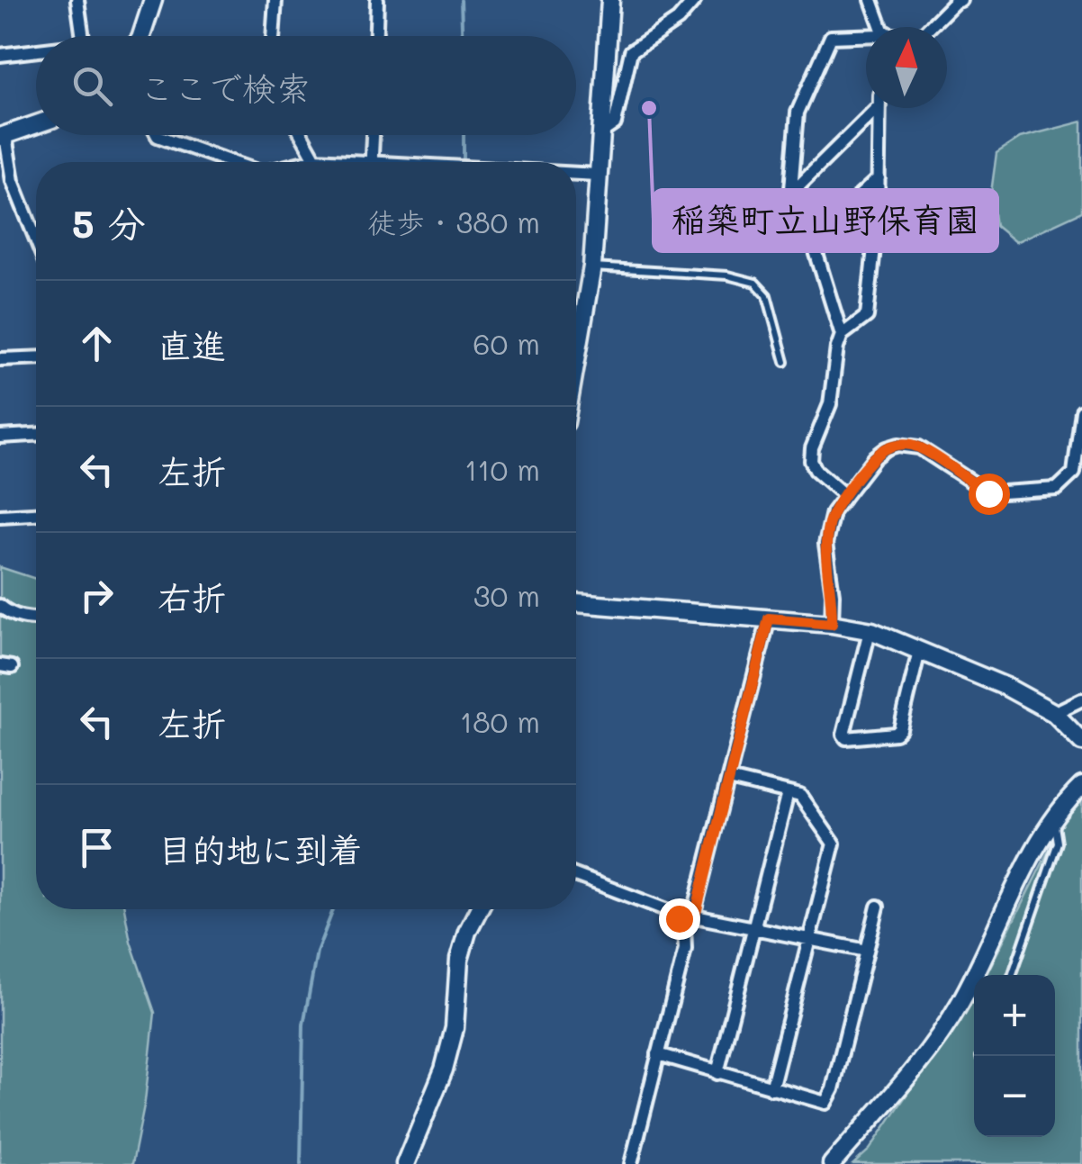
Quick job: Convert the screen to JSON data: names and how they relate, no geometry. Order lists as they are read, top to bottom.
{
  "places": ["稲築町立山野保育園"],
  "north": "top",
  "page": {
    "search": "ここで検索",
    "heading": ["5 分", "徒歩 · 380 m"],
    "list": [
      ["直進", "60 m"],
      ["左折", "110 m"],
      ["右折", "30 m"],
      ["左折", "180 m"],
      "目的地に到着"
    ],
    "map_buttons": ["+", "−"]
  }
}
